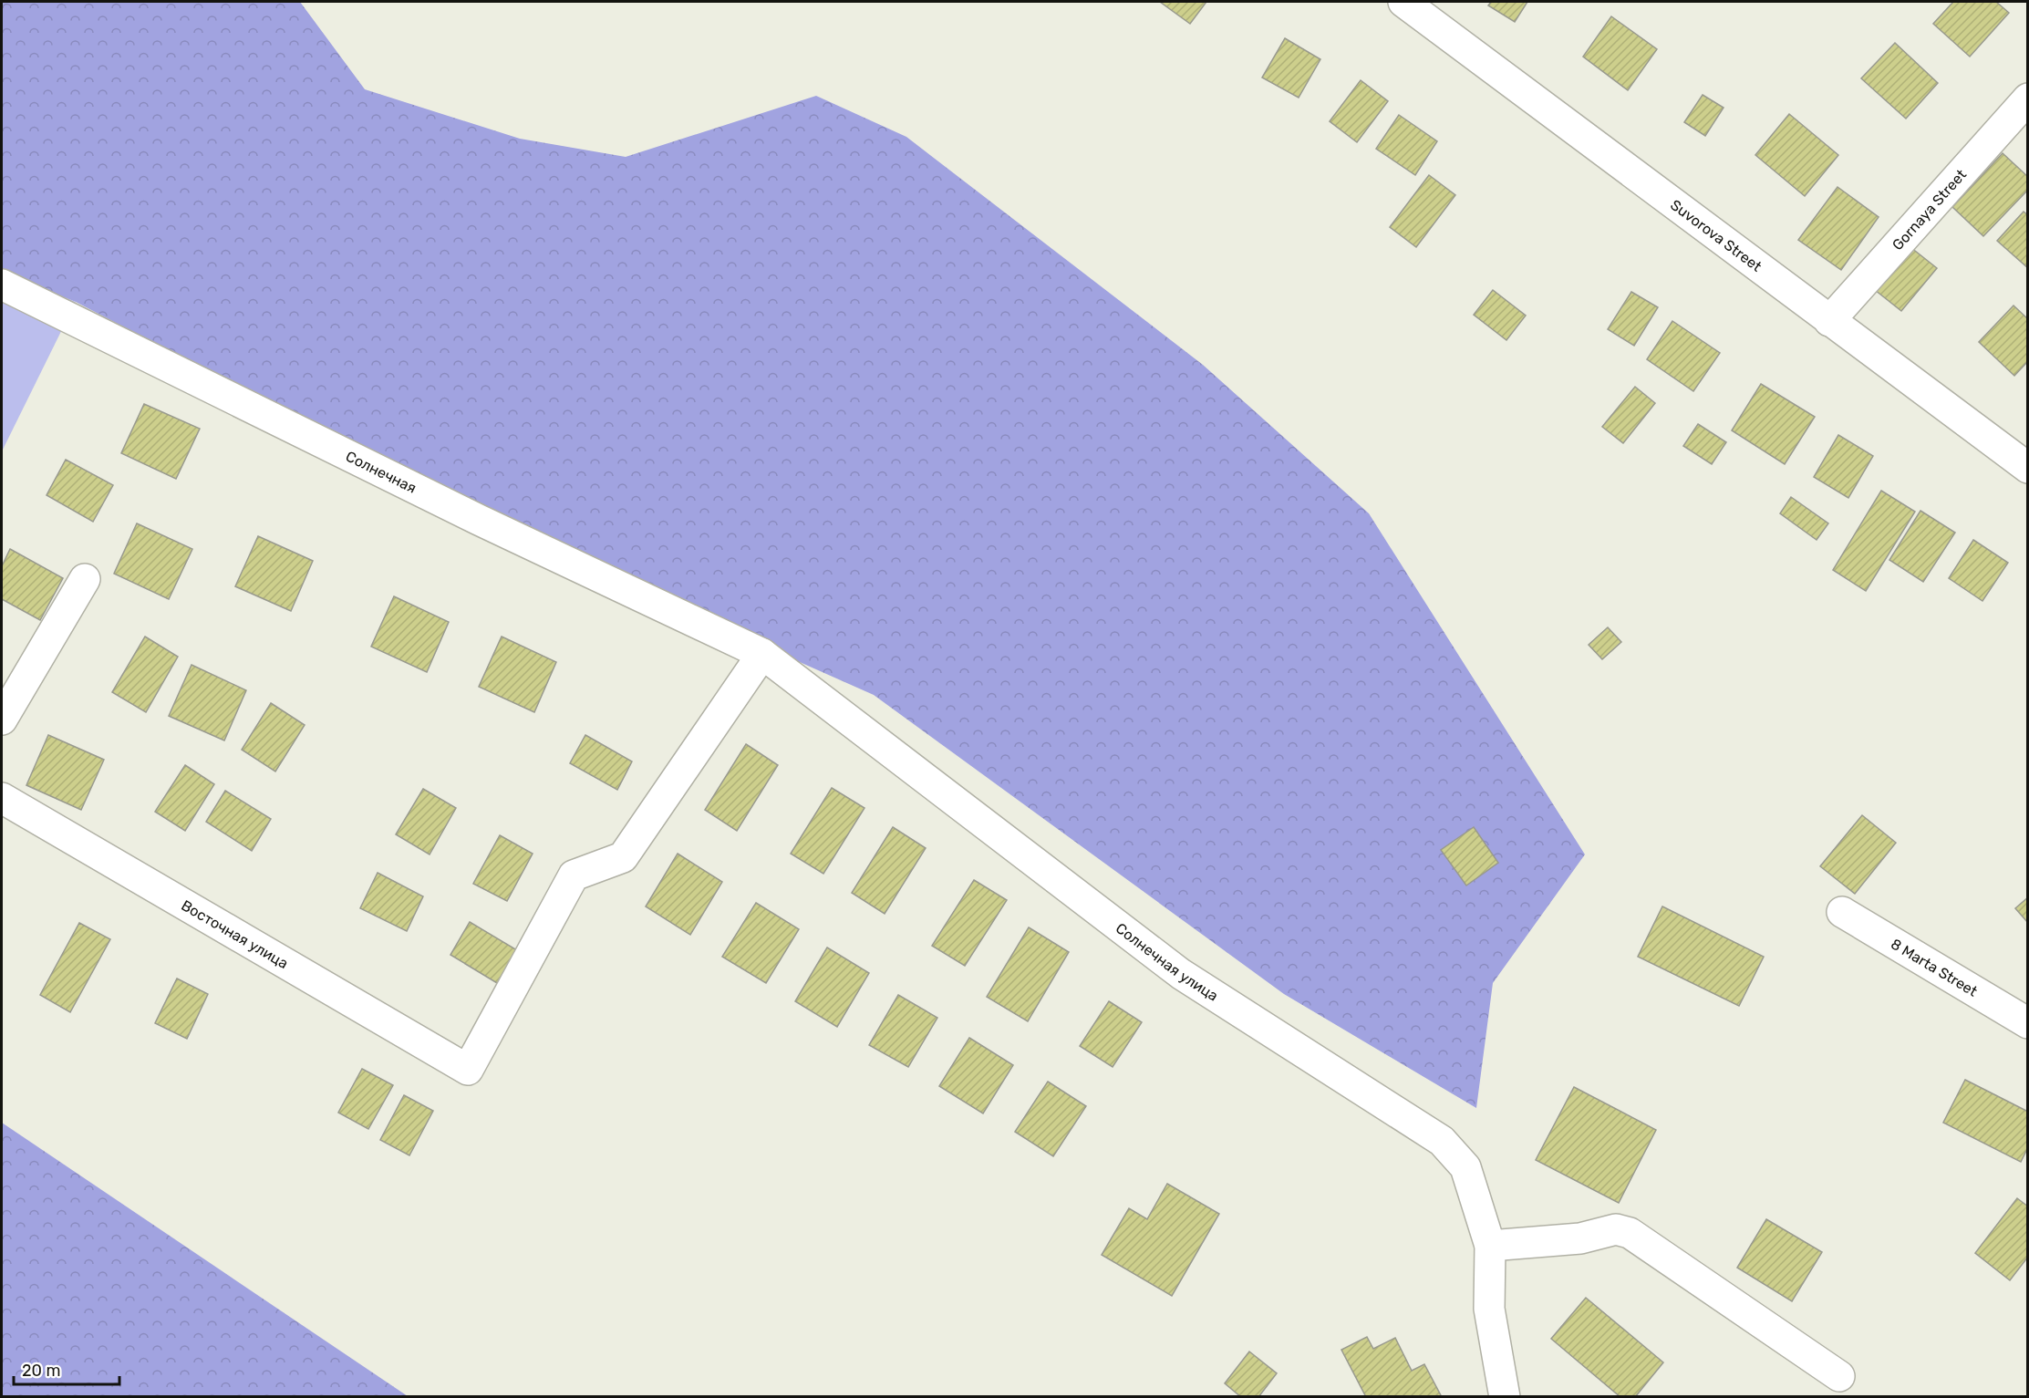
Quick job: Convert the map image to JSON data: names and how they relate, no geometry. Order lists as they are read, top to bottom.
{
  "streets": {
    "street": [
      "Gornaya Street",
      "Suvorova Street",
      "Солнечная",
      "Восточная улица",
      "Солнечная улица",
      "8 Marta Street"
    ]
  },
  "crossings": [
    ["Gornaya Street", "Suvorova Street"],
    ["Солнечная", "Восточная улица"],
    ["Солнечная", "Солнечная улица"],
    ["Восточная улица", "Солнечная улица"]
  ],
  "scale_bar": "20 m"
}
